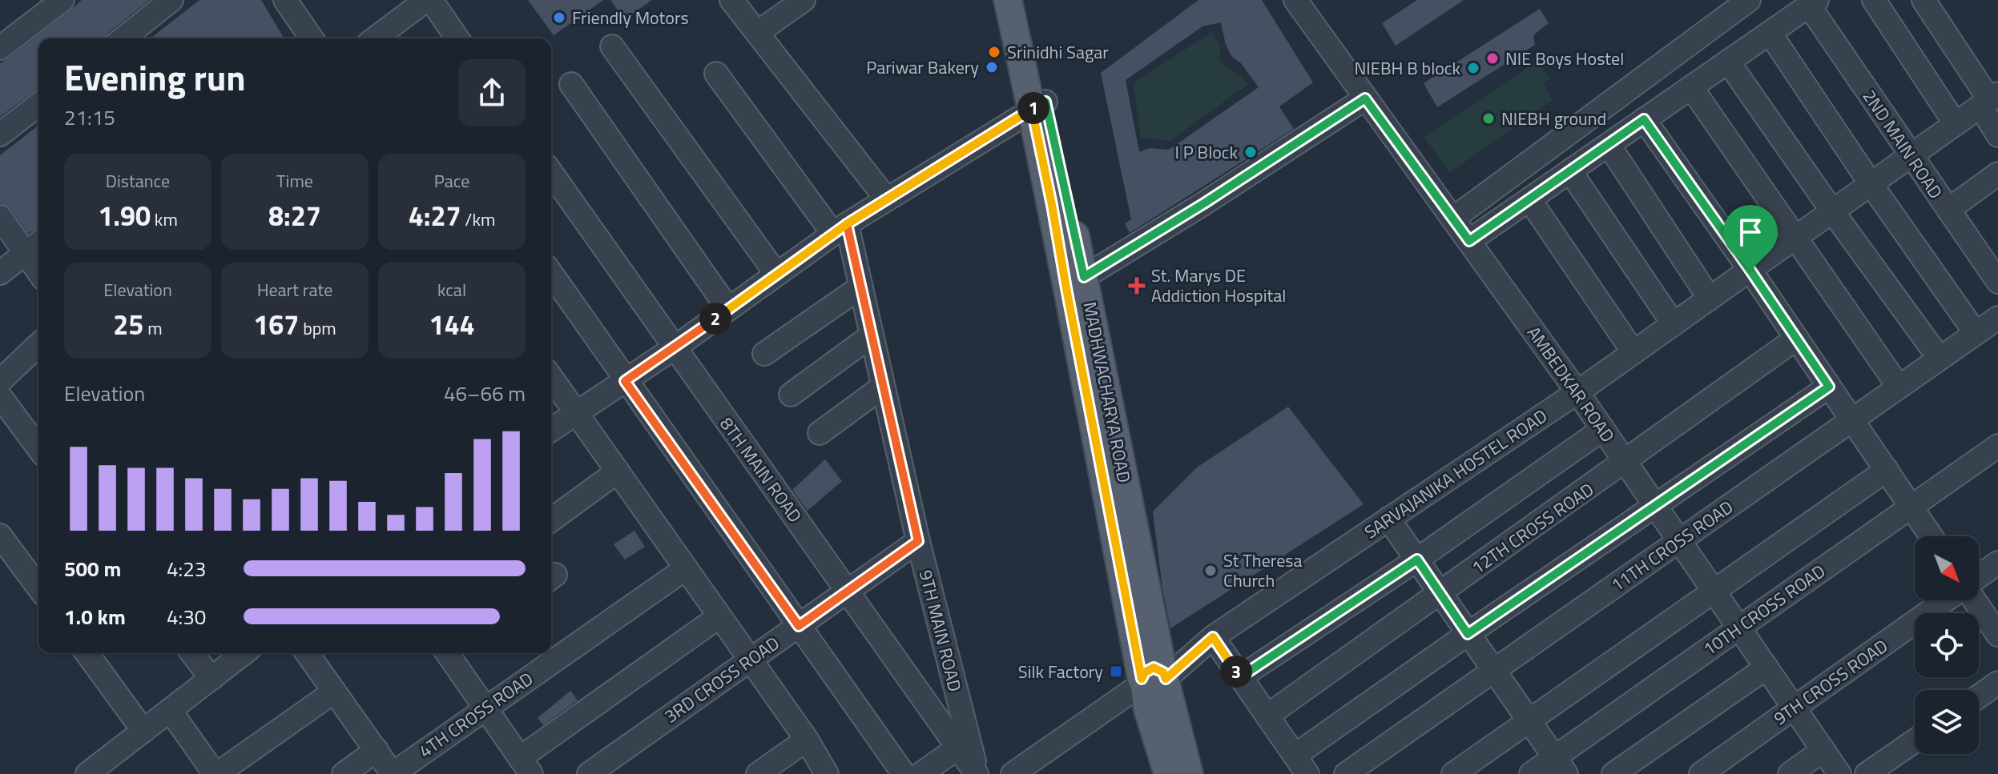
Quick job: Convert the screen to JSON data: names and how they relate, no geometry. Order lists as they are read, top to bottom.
{
  "streets": {
    "street": [
      "2ND MAIN ROAD",
      "AMBEDKAR ROAD",
      "8TH MAIN ROAD",
      "SARVAJANIKA HOSTEL ROAD",
      "12TH CROSS ROAD",
      "11TH CROSS ROAD",
      "10TH CROSS ROAD",
      "9TH MAIN ROAD",
      "3RD CROSS ROAD",
      "9TH CROSS ROAD",
      "4TH CROSS ROAD"
    ]
  },
  "crossings": [
    ["2ND MAIN ROAD", "SARVAJANIKA HOSTEL ROAD"],
    ["AMBEDKAR ROAD", "SARVAJANIKA HOSTEL ROAD"],
    ["AMBEDKAR ROAD", "12TH CROSS ROAD"],
    ["AMBEDKAR ROAD", "11TH CROSS ROAD"],
    ["AMBEDKAR ROAD", "10TH CROSS ROAD"],
    ["AMBEDKAR ROAD", "9TH CROSS ROAD"],
    ["8TH MAIN ROAD", "9TH MAIN ROAD"],
    ["8TH MAIN ROAD", "3RD CROSS ROAD"],
    ["9TH MAIN ROAD", "3RD CROSS ROAD"]
  ],
  "places": {
    "other": [
      "Friendly Motors",
      "Srinidhi Sagar",
      "NIE Boys Hostel",
      "Pariwar Bakery",
      "NIEBH B block",
      "NIEBH ground",
      "I P Block",
      "St Theresa Church"
    ],
    "health": ["St. Marys DE Addiction Hospital"],
    "transit": ["Silk Factory"]
  },
  "north": "bottom right",
  "page": {
    "heading": ["Evening run", "21:15"],
    "pins": ["1", "2", "3"],
    "stats": [
      ["Distance", "1.90 km"],
      ["Time", "8:27"],
      ["Pace", "4:27 /km"],
      ["Elevation", "25 m"],
      ["Heart rate", "167 bpm"],
      ["kcal", "144"]
    ],
    "chart": ["Elevation", "46–66 m"],
    "list": [
      {
        "name": "500 m",
        "note": "4:23"
      },
      {
        "name": "1.0 km",
        "note": "4:30"
      }
    ]
  }
}
